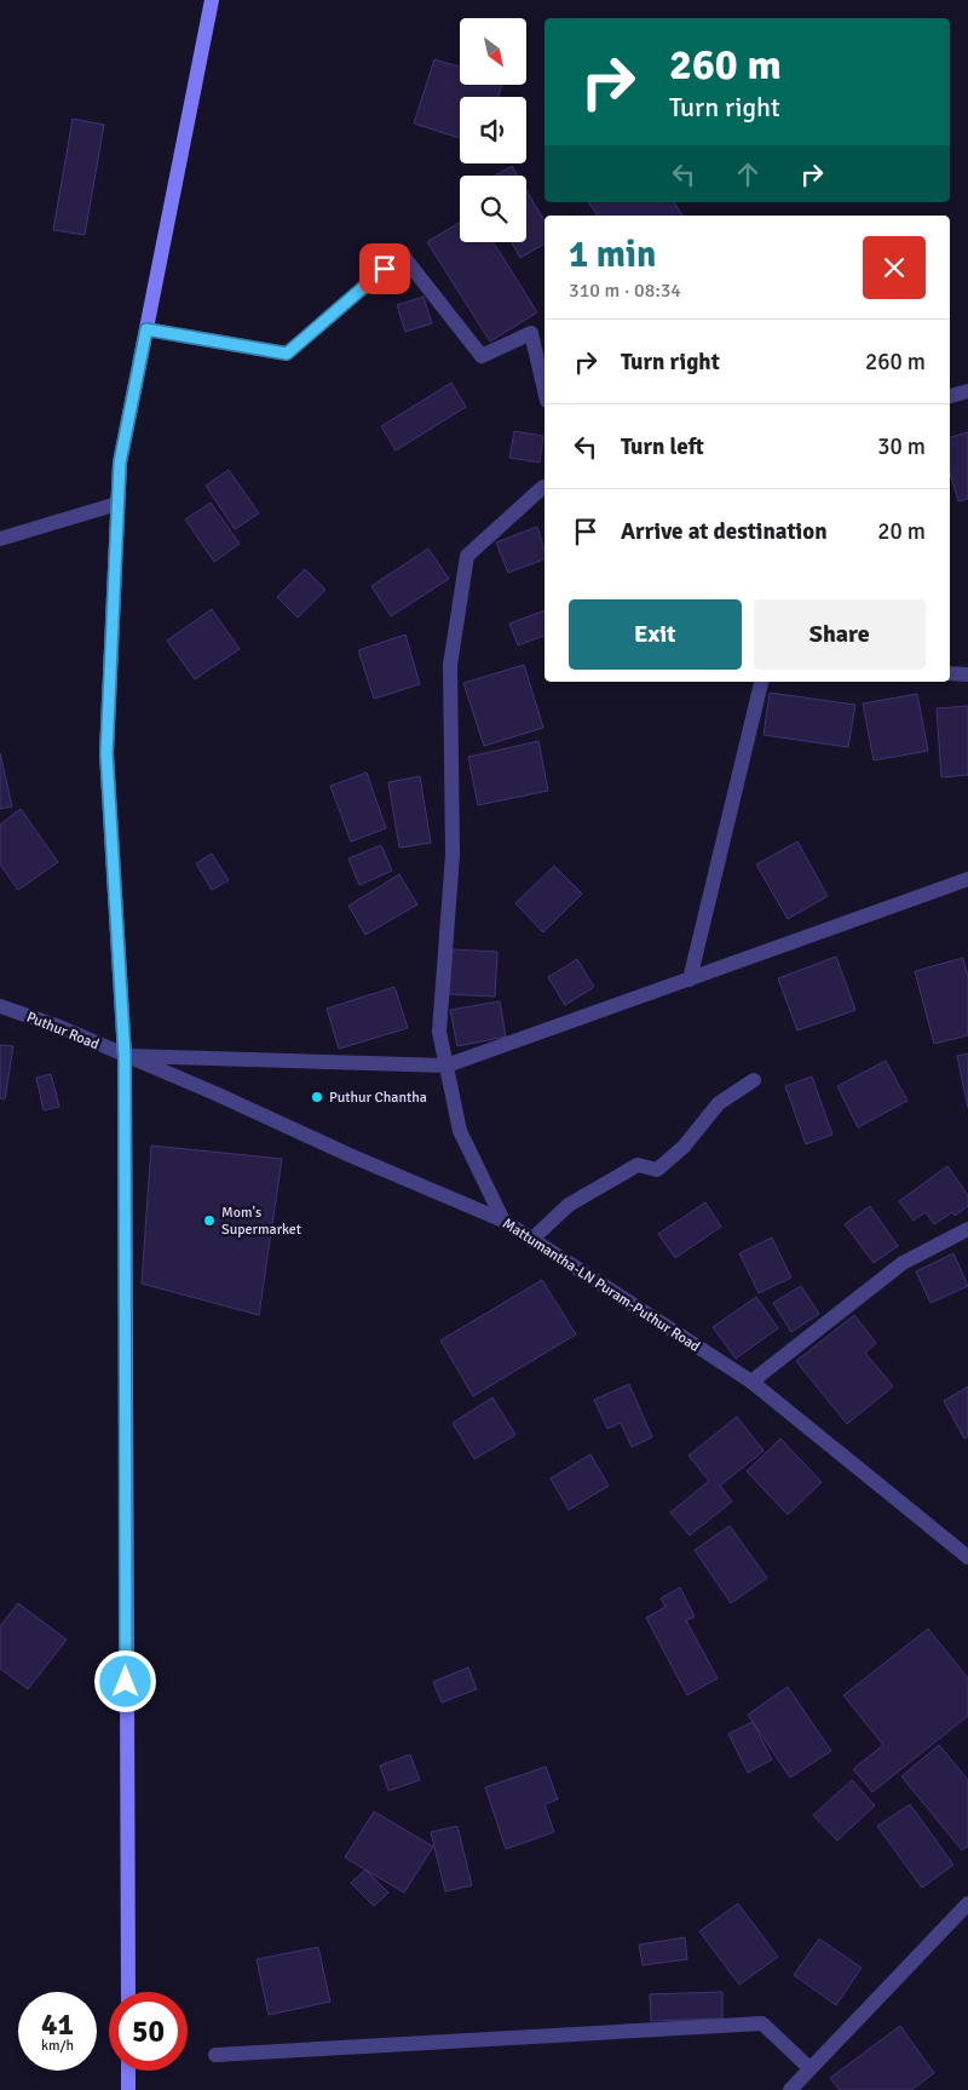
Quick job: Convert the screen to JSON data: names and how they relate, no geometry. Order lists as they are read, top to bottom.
{
  "streets": {
    "street": ["Puthur Road", "Mattumantha-LN Puram-Puthur Road"]
  },
  "crossings": [
    ["Puthur Road", "Mattumantha-LN Puram-Puthur Road"]
  ],
  "places": ["Puthur Chantha", "Mom's Supermarket"],
  "north": "bottom right",
  "page": {
    "turn": ["260 m", "Turn right"],
    "heading": ["1 min", "310 m · 08:34"],
    "list": [
      {
        "name": "Turn right",
        "value": "260 m"
      },
      {
        "name": "Turn left",
        "value": "30 m"
      },
      {
        "name": "Arrive at destination",
        "value": "20 m"
      }
    ],
    "buttons": ["Exit", "Share"],
    "speed": "41 km/h",
    "limit": "50"
  }
}
